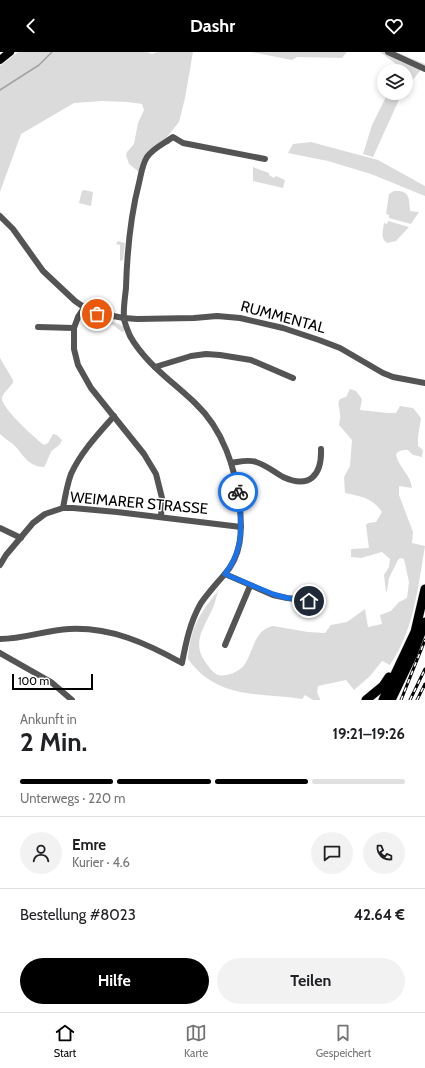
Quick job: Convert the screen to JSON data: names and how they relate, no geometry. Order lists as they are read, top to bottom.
{
  "streets": {
    "street": ["RUMMENTAL", "WEIMARER STRASSE"]
  },
  "scale_bar": "100 m",
  "page": {
    "header": "Dashr",
    "scale": "100 m",
    "heading": ["2 Min.", "Ankunft in", "19:21–19:26"],
    "panel": [
      "Emre",
      "Kurier · 4.6",
      "Bestellung #8023",
      "42.64 €"
    ],
    "bar": "Unterwegs · 220 m",
    "buttons": ["Hilfe", "Teilen"],
    "tabs": ["Start", "Karte", "Gespeichert"]
  }
}
